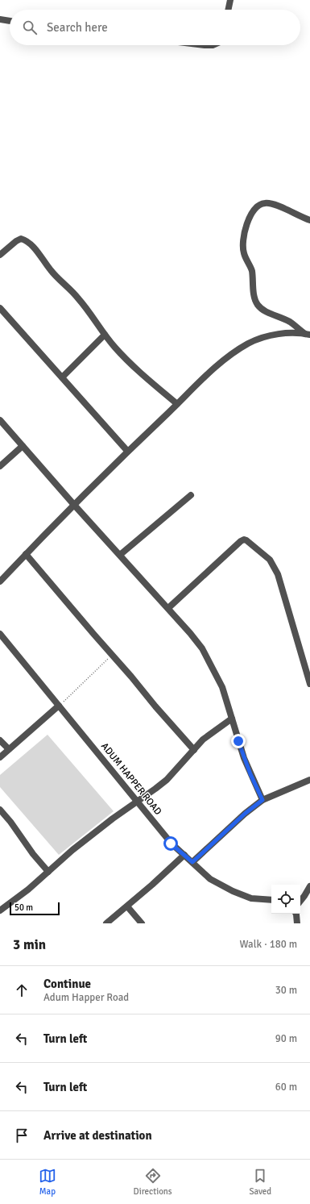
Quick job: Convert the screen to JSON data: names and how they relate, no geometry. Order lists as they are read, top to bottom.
{
  "streets": {
    "street": ["ADUM HAPPER ROAD"]
  },
  "scale_bar": "50 m",
  "page": {
    "search": "Search here",
    "scale": "50 m",
    "heading": ["3 min", "Walk · 180 m"],
    "list": [
      ["Continue", "Adum Happer Road", "30 m"],
      ["Turn left", "90 m"],
      ["Turn left", "60 m"],
      "Arrive at destination"
    ],
    "nav": ["Map", "Directions", "Saved"]
  }
}
